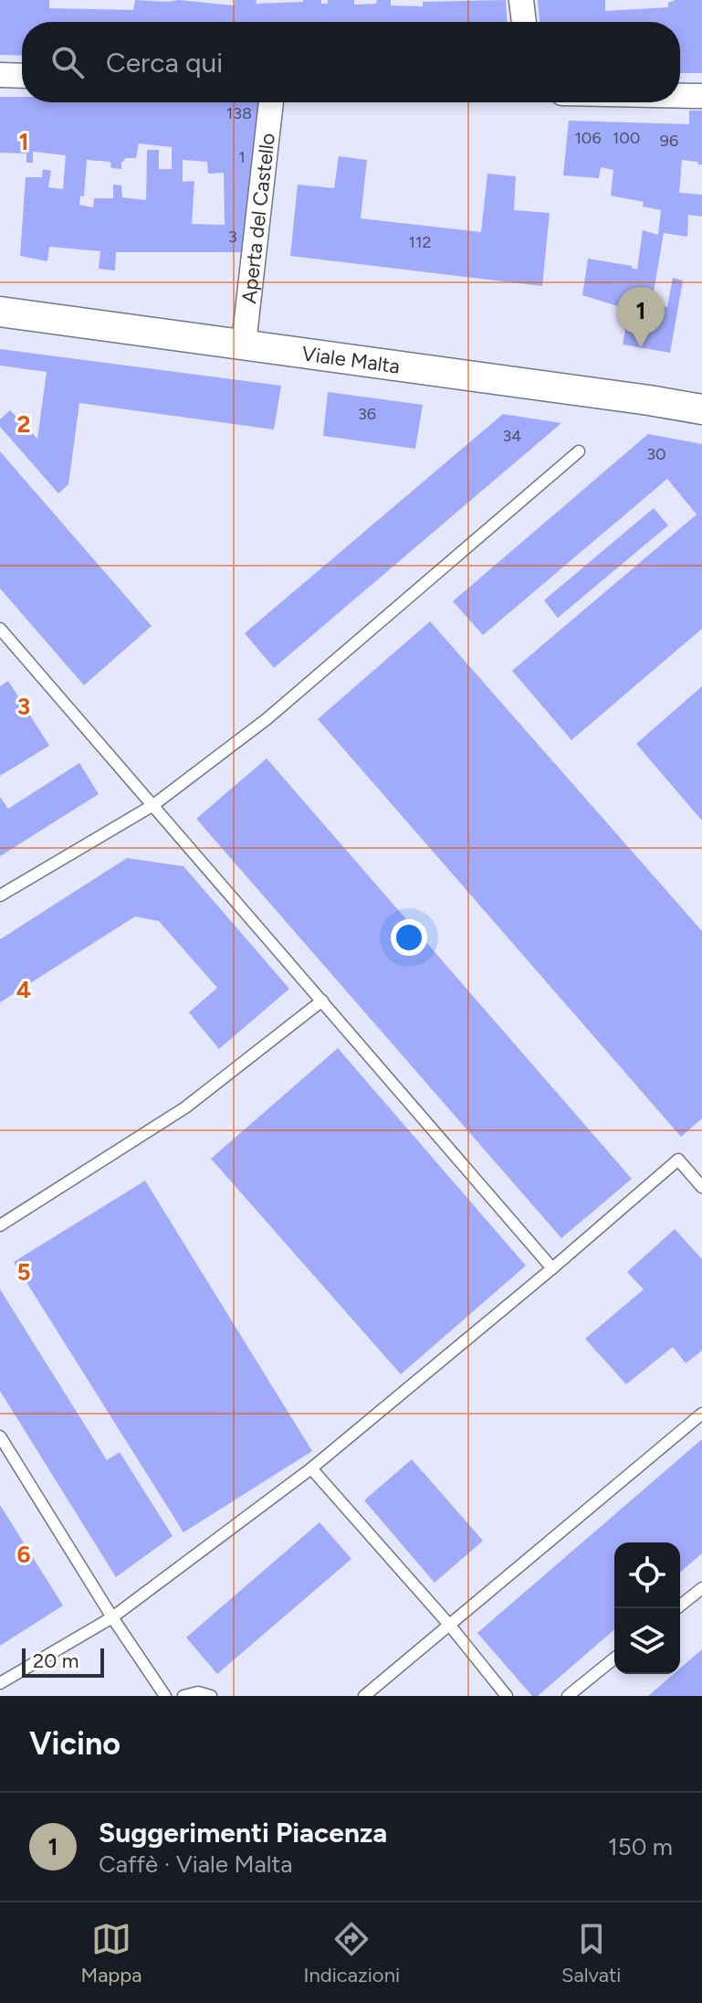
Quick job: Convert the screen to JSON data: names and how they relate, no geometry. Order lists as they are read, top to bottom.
{
  "streets": {
    "street": ["Aperta del Castello", "Viale Malta"]
  },
  "crossings": [
    ["Aperta del Castello", "Viale Malta"]
  ],
  "house_numbers": [
    "138",
    "106",
    "100",
    "96",
    "1",
    "3",
    "112",
    "36",
    "34",
    "30"
  ],
  "scale_bar": "20 m",
  "page": {
    "search": "Cerca qui",
    "pins": "1",
    "scale": "20 m",
    "heading": "Vicino",
    "list": [
      {
        "mark": "1",
        "name": "Suggerimenti Piacenza",
        "note": "Caffè · Viale Malta",
        "value": "150 m"
      }
    ],
    "nav": ["Mappa", "Indicazioni", "Salvati"]
  },
  "grid": {
    "rows": [
      "1",
      "2",
      "3",
      "4",
      "5",
      "6"
    ]
  }
}
